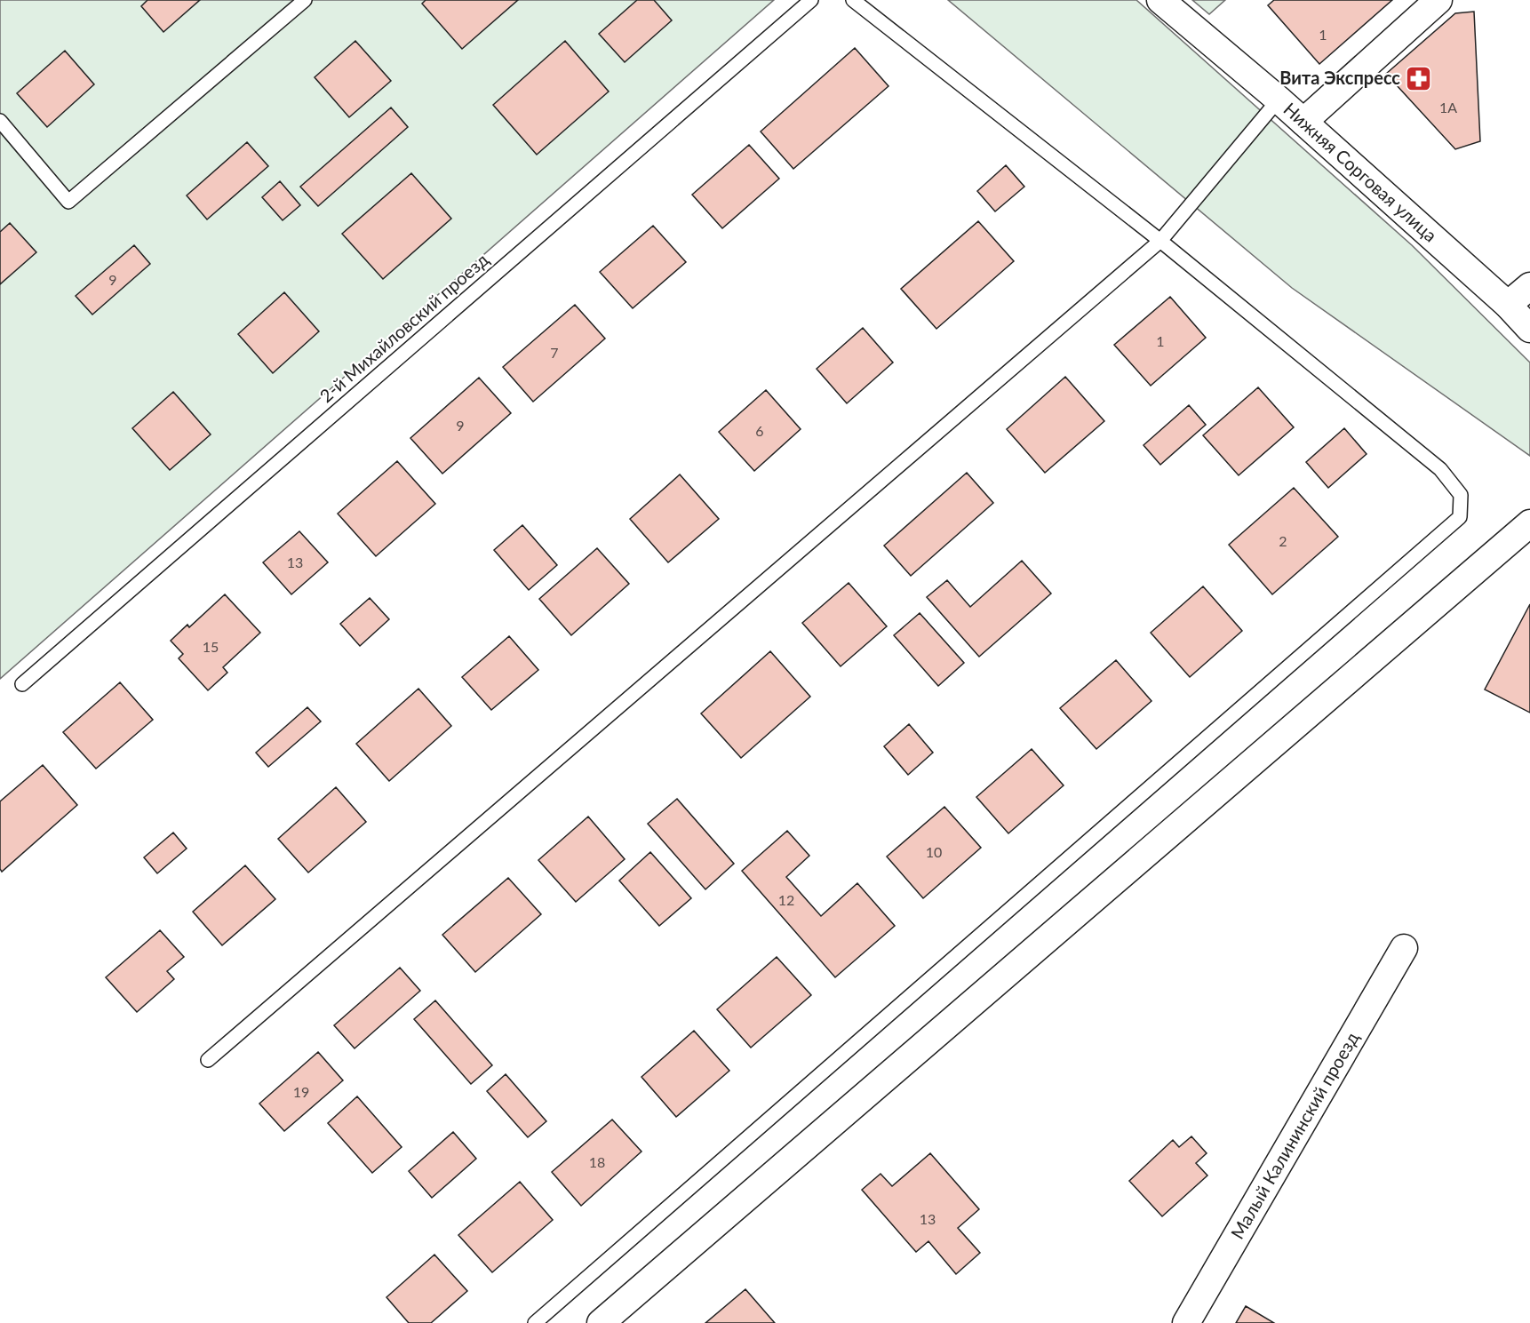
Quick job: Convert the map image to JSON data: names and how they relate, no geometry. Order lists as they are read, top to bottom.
{
  "streets": {
    "street": ["Нижняя Сорговая улица", "Малый Калининский проезд"],
    "lane": ["2-й Михайловский проезд"]
  },
  "places": {
    "pharmacy": ["Вита Экспресс"]
  },
  "house_numbers": [
    "1",
    "1А",
    "9",
    "1",
    "7",
    "9",
    "6",
    "2",
    "13",
    "15",
    "10",
    "12",
    "19",
    "18",
    "13"
  ]
}
